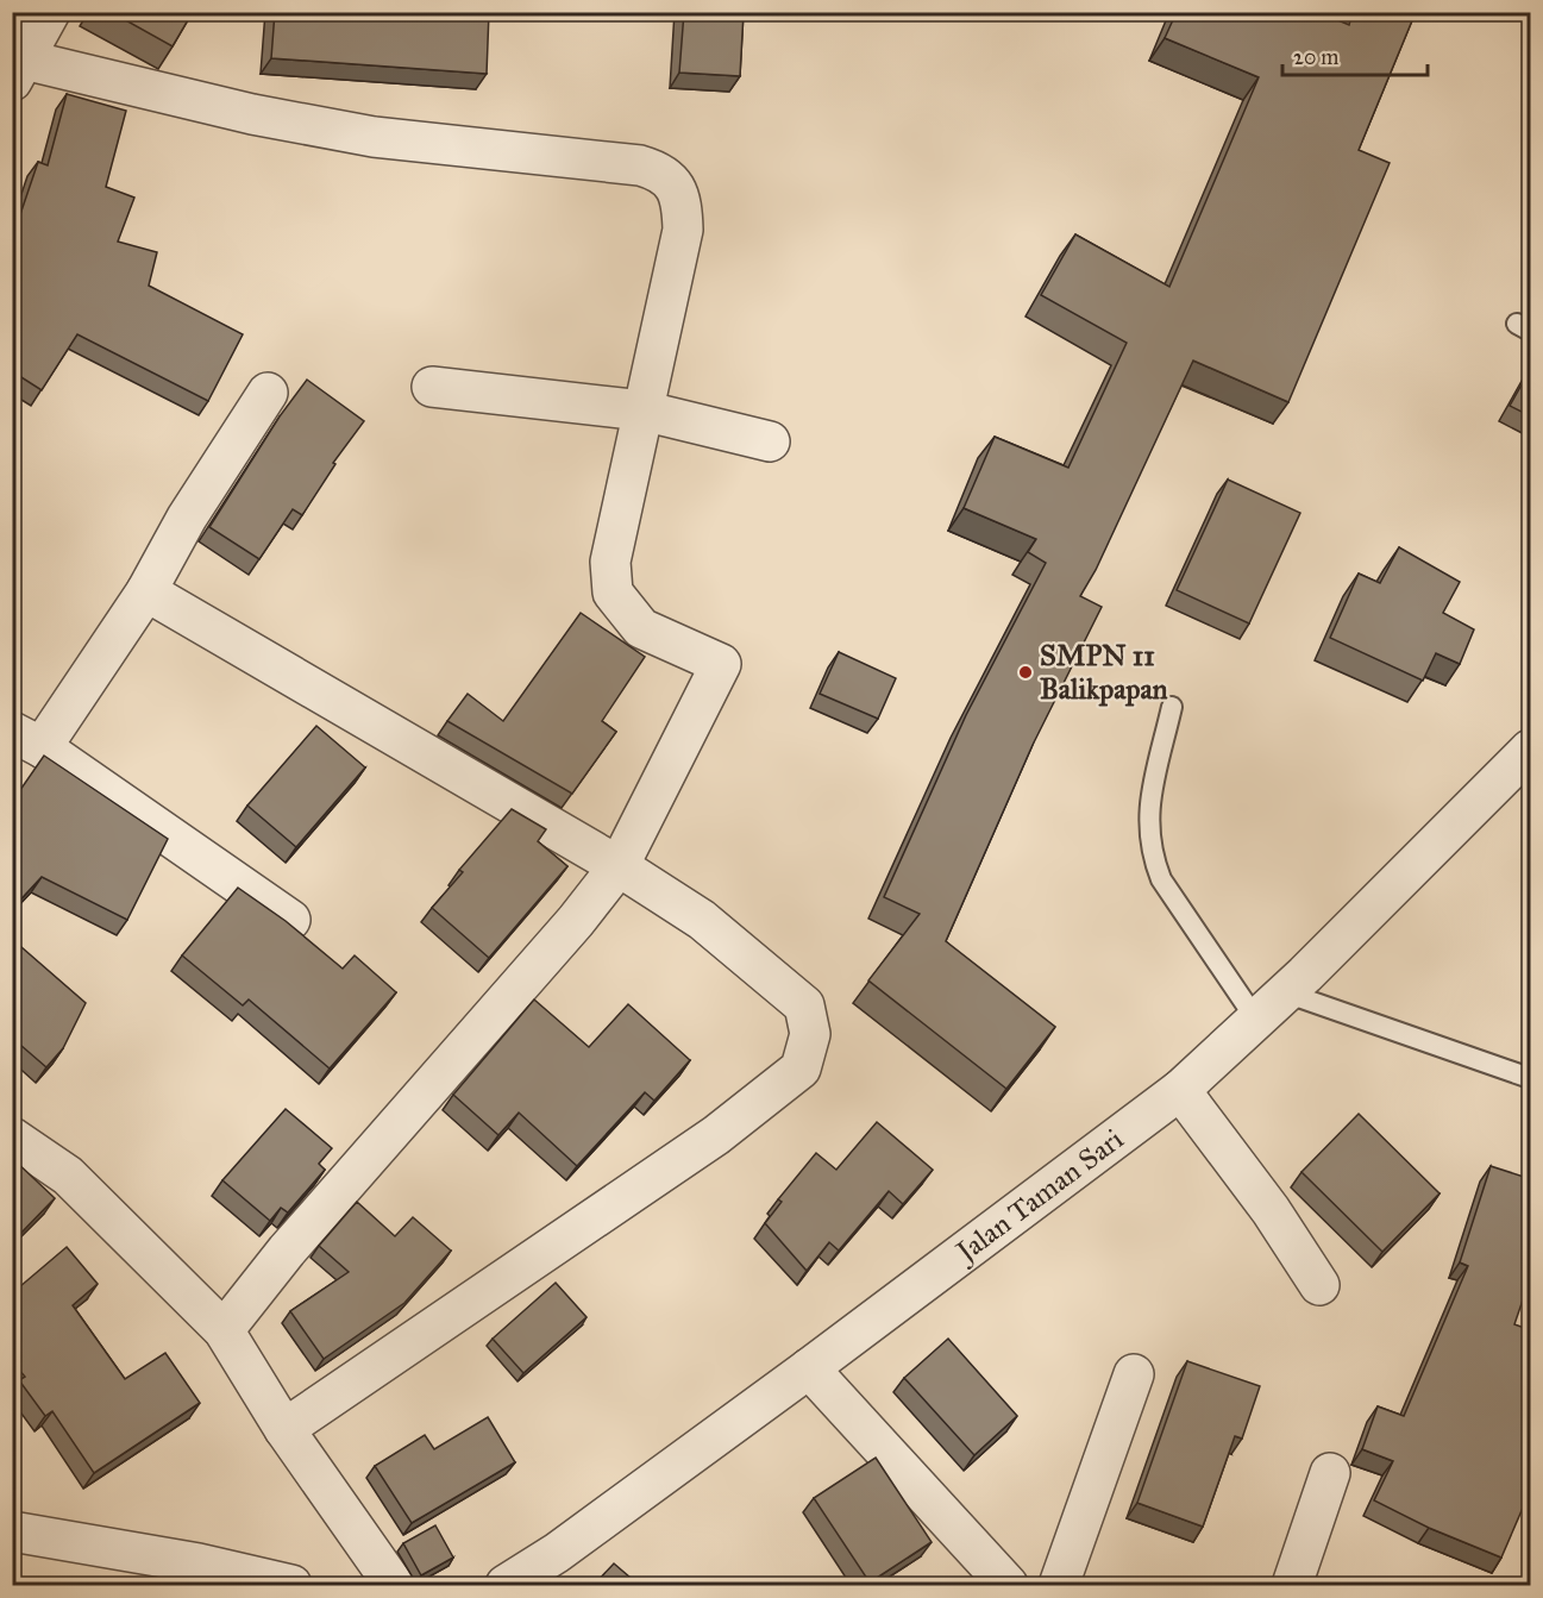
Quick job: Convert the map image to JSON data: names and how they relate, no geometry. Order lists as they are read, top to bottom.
{
  "streets": {
    "street": ["Jalan Taman Sari"]
  },
  "places": ["SMPN 11 Balikpapan"],
  "scale_bar": "20 m"
}
